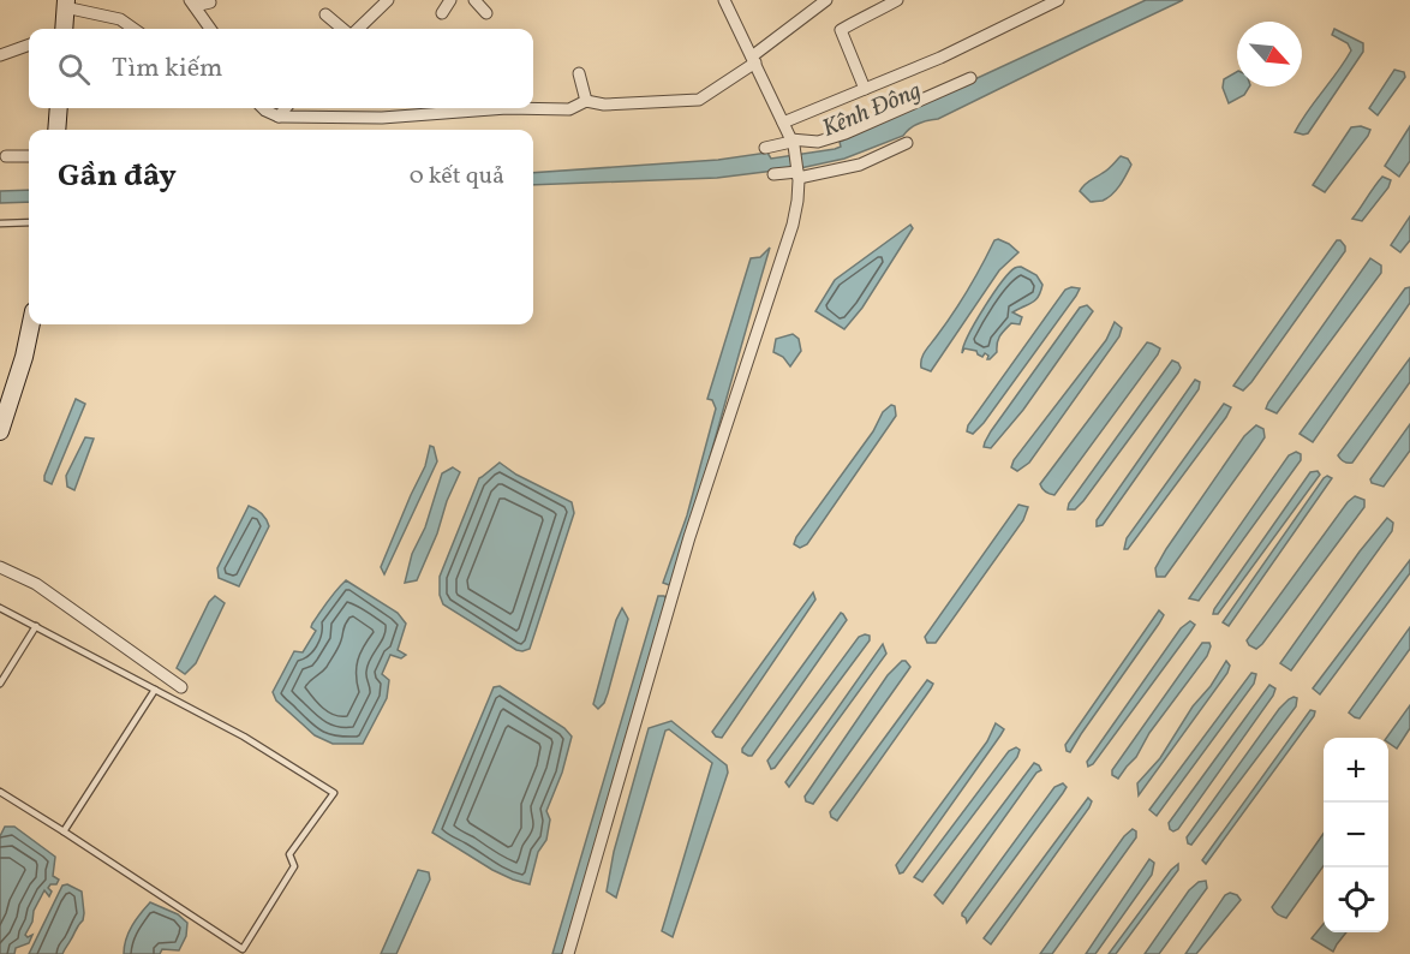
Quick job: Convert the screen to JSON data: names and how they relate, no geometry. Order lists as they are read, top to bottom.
{
  "water": ["Kênh Đông"],
  "north": "bottom right",
  "page": {
    "search": "Tìm kiếm",
    "heading": ["Gần đây", "0 kết quả"],
    "map_buttons": ["+", "−"]
  }
}
